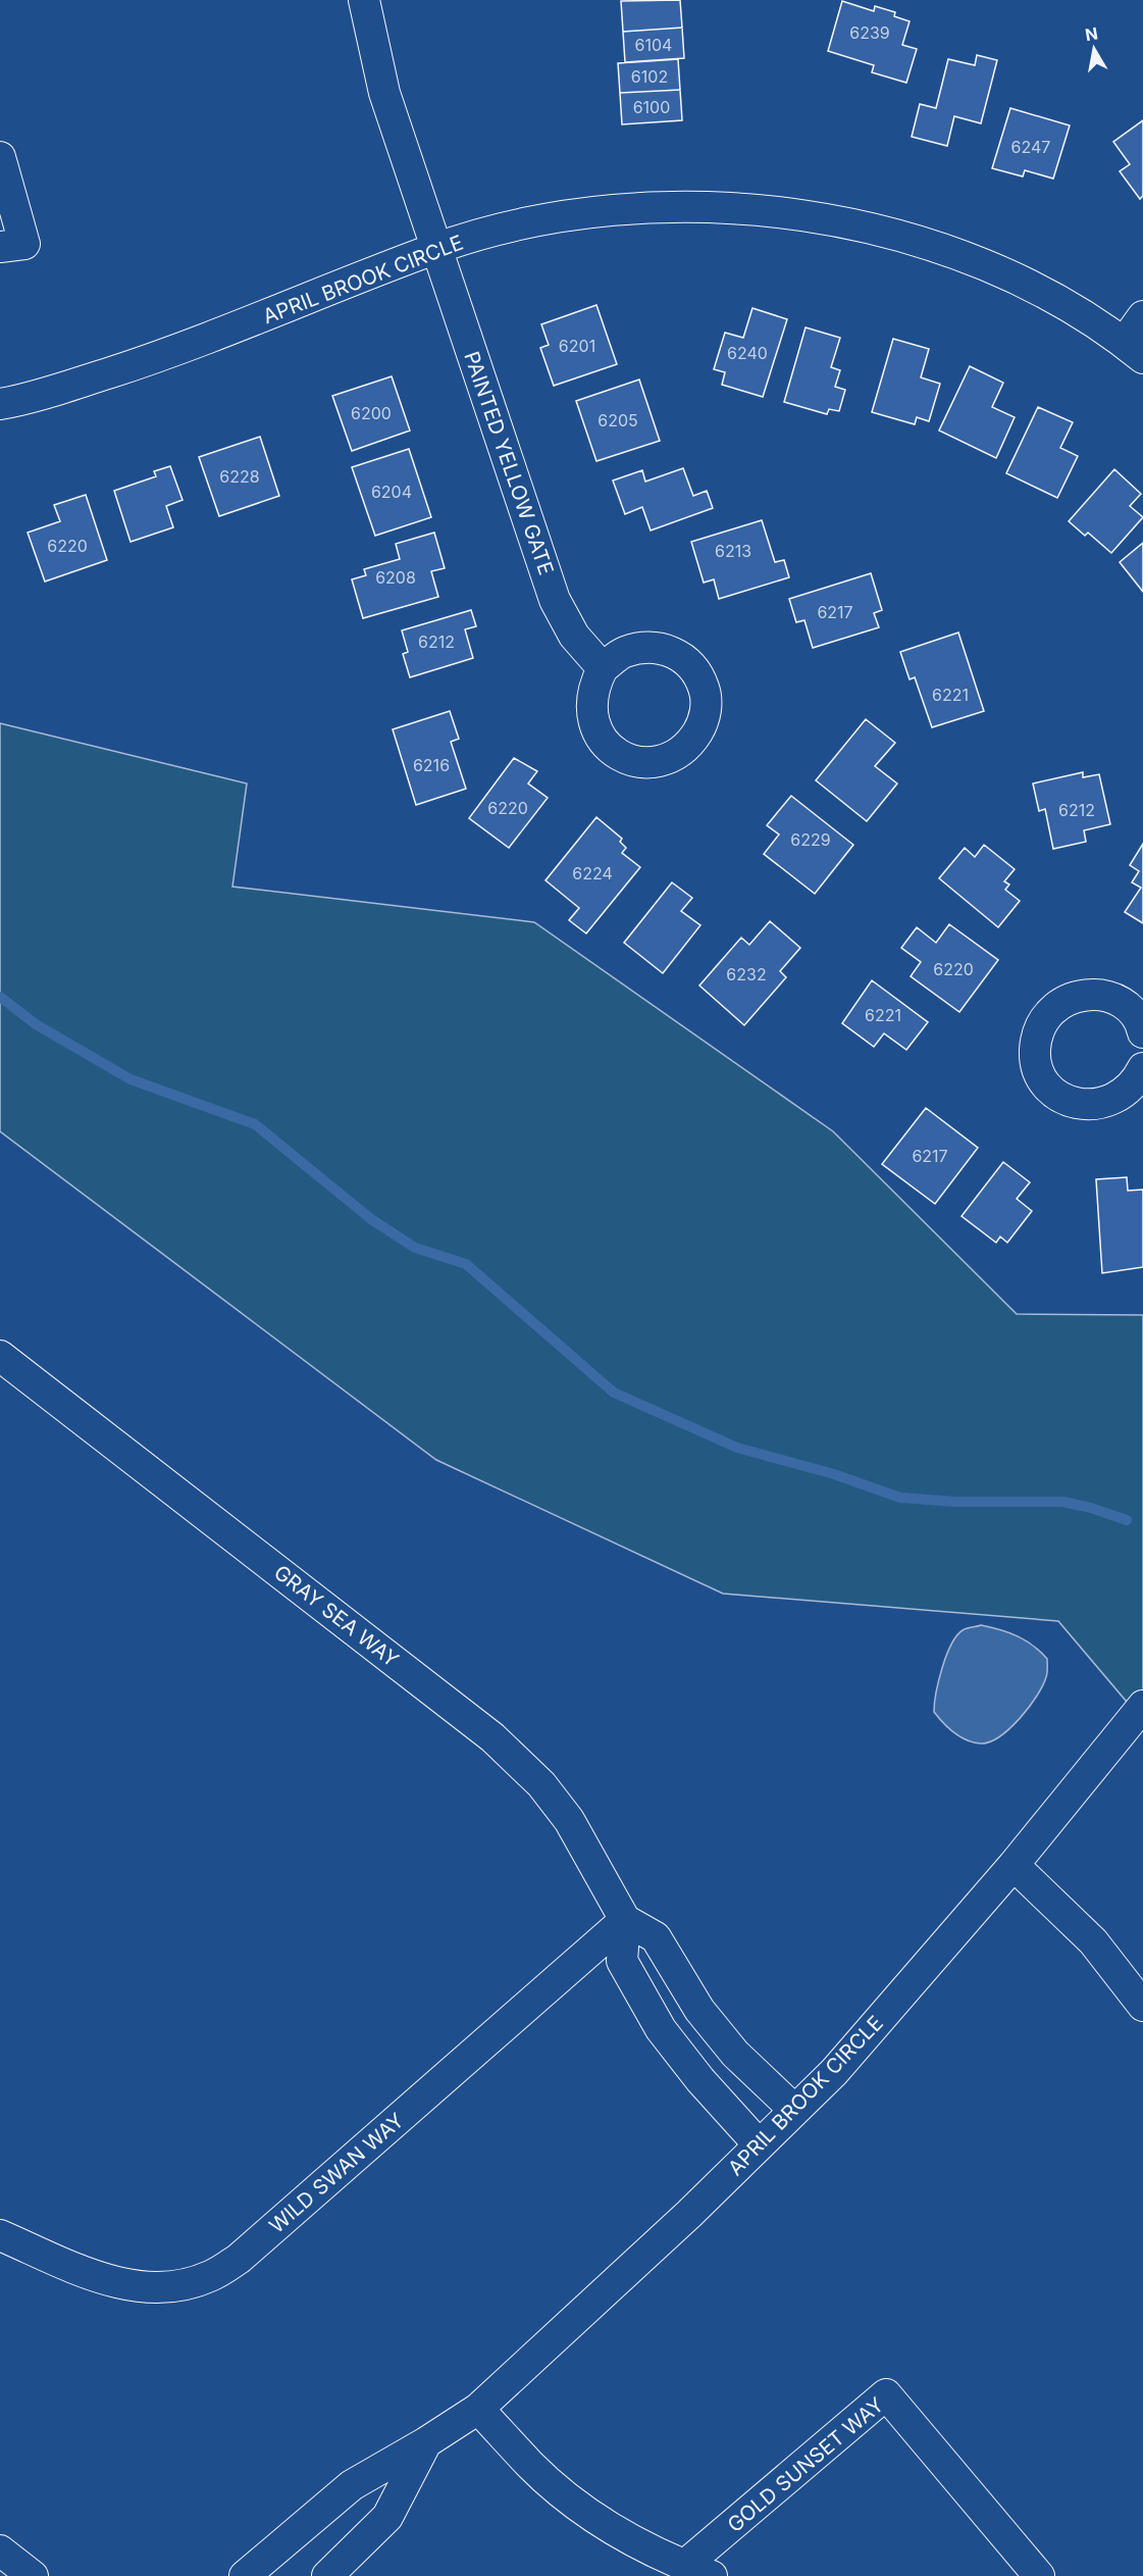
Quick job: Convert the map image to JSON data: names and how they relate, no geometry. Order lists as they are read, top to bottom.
{
  "streets": {
    "street": [
      "APRIL BROOK CIRCLE",
      "PAINTED YELLOW GATE",
      "GRAY SEA WAY",
      "WILD SWAN WAY",
      "GOLD SUNSET WAY"
    ]
  },
  "crossings": [
    ["APRIL BROOK CIRCLE", "PAINTED YELLOW GATE"],
    ["APRIL BROOK CIRCLE", "GOLD SUNSET WAY"],
    ["GRAY SEA WAY", "WILD SWAN WAY"]
  ],
  "house_numbers": [
    "6239",
    "6104",
    "6102",
    "6100",
    "6247",
    "6201",
    "6240",
    "6200",
    "6205",
    "6228",
    "6204",
    "6220",
    "6213",
    "6208",
    "6217",
    "6212",
    "6221",
    "6216",
    "6220",
    "6212",
    "6229",
    "6224",
    "6220",
    "6232",
    "6221",
    "6217"
  ],
  "north": "top"
}
